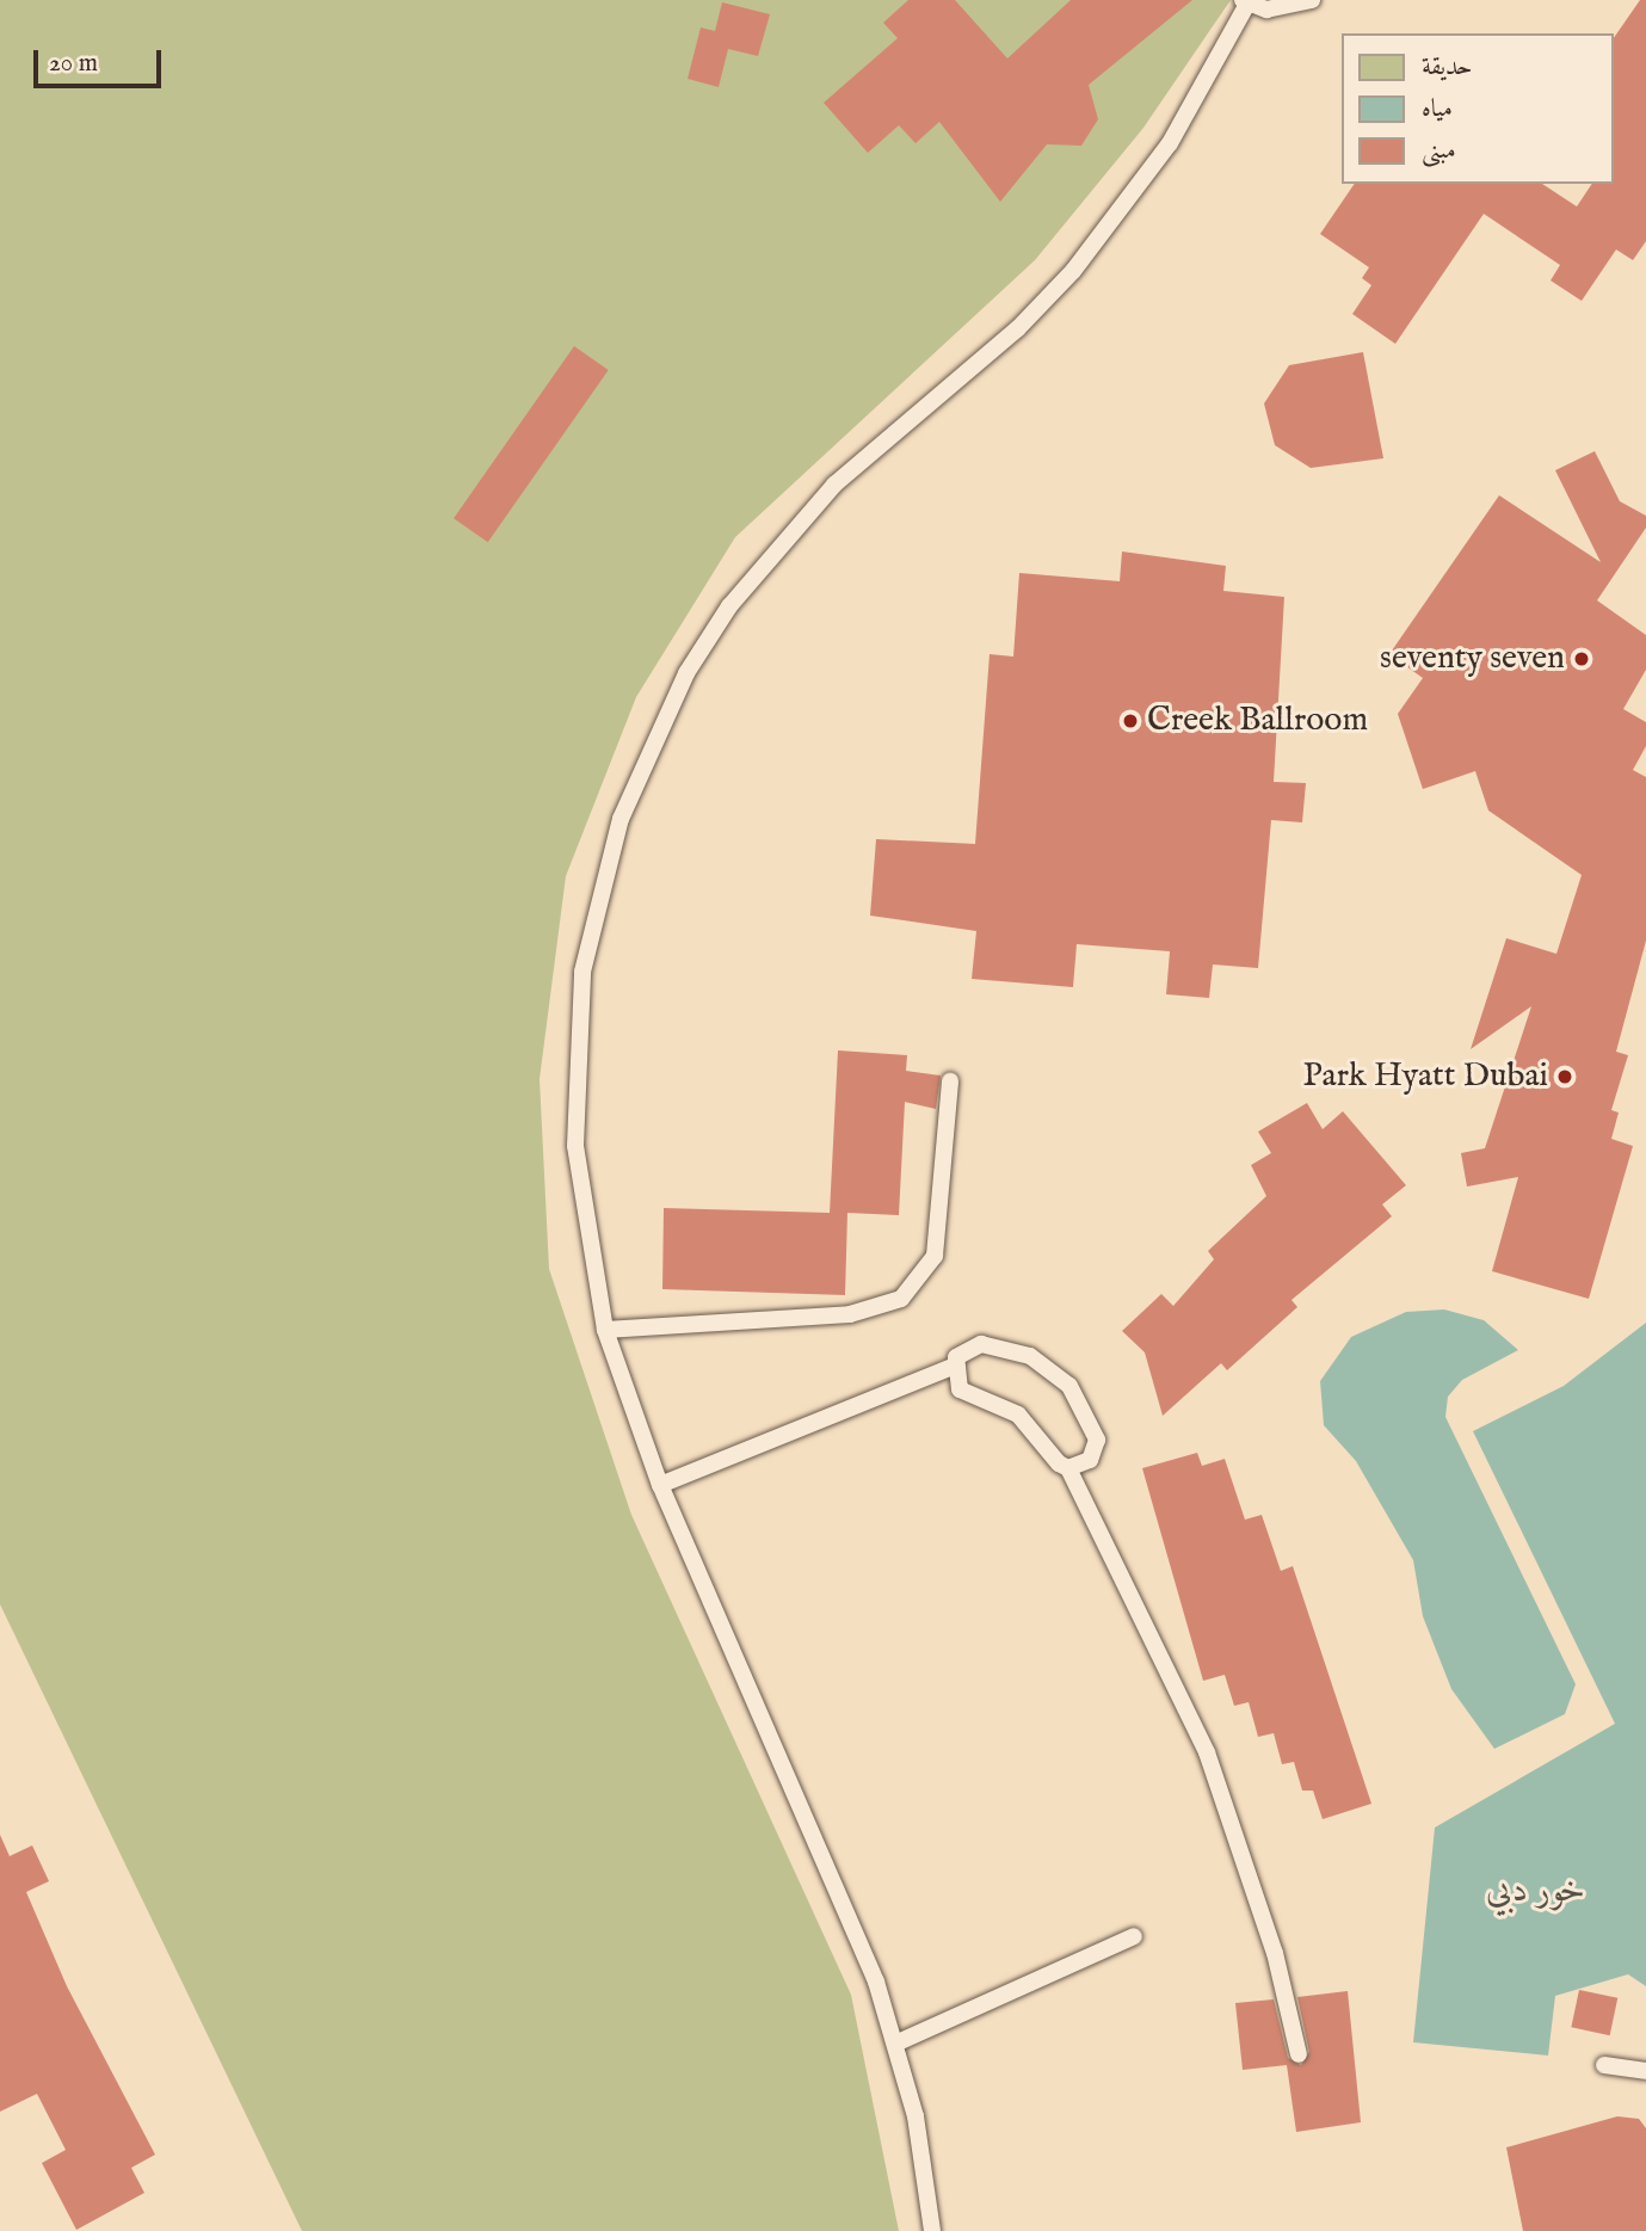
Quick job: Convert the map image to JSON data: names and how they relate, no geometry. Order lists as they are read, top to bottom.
{
  "water": ["خور دبي"],
  "places": ["seventy seven", "Creek Ballroom", "Park Hyatt Dubai"],
  "legend": ["حديقة", "مياه", "مبنى"],
  "scale_bar": "20 m"
}
